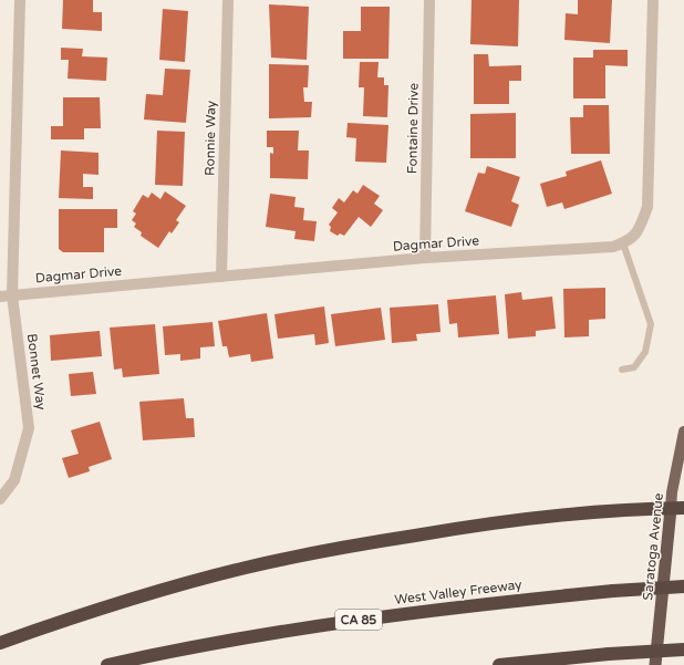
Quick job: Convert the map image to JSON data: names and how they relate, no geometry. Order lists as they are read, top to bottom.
{
  "streets": {
    "highway": ["Saratoga Avenue", "West Valley Freeway", "CA 85"],
    "street": [
      "Fontaine Drive",
      "Ronnie Way",
      "Dagmar Drive",
      "Bonnet Way"
    ]
  },
  "crossings": [
    ["Fontaine Drive", "Dagmar Drive"],
    ["Ronnie Way", "Dagmar Drive"],
    ["Dagmar Drive", "Bonnet Way"]
  ]
}
